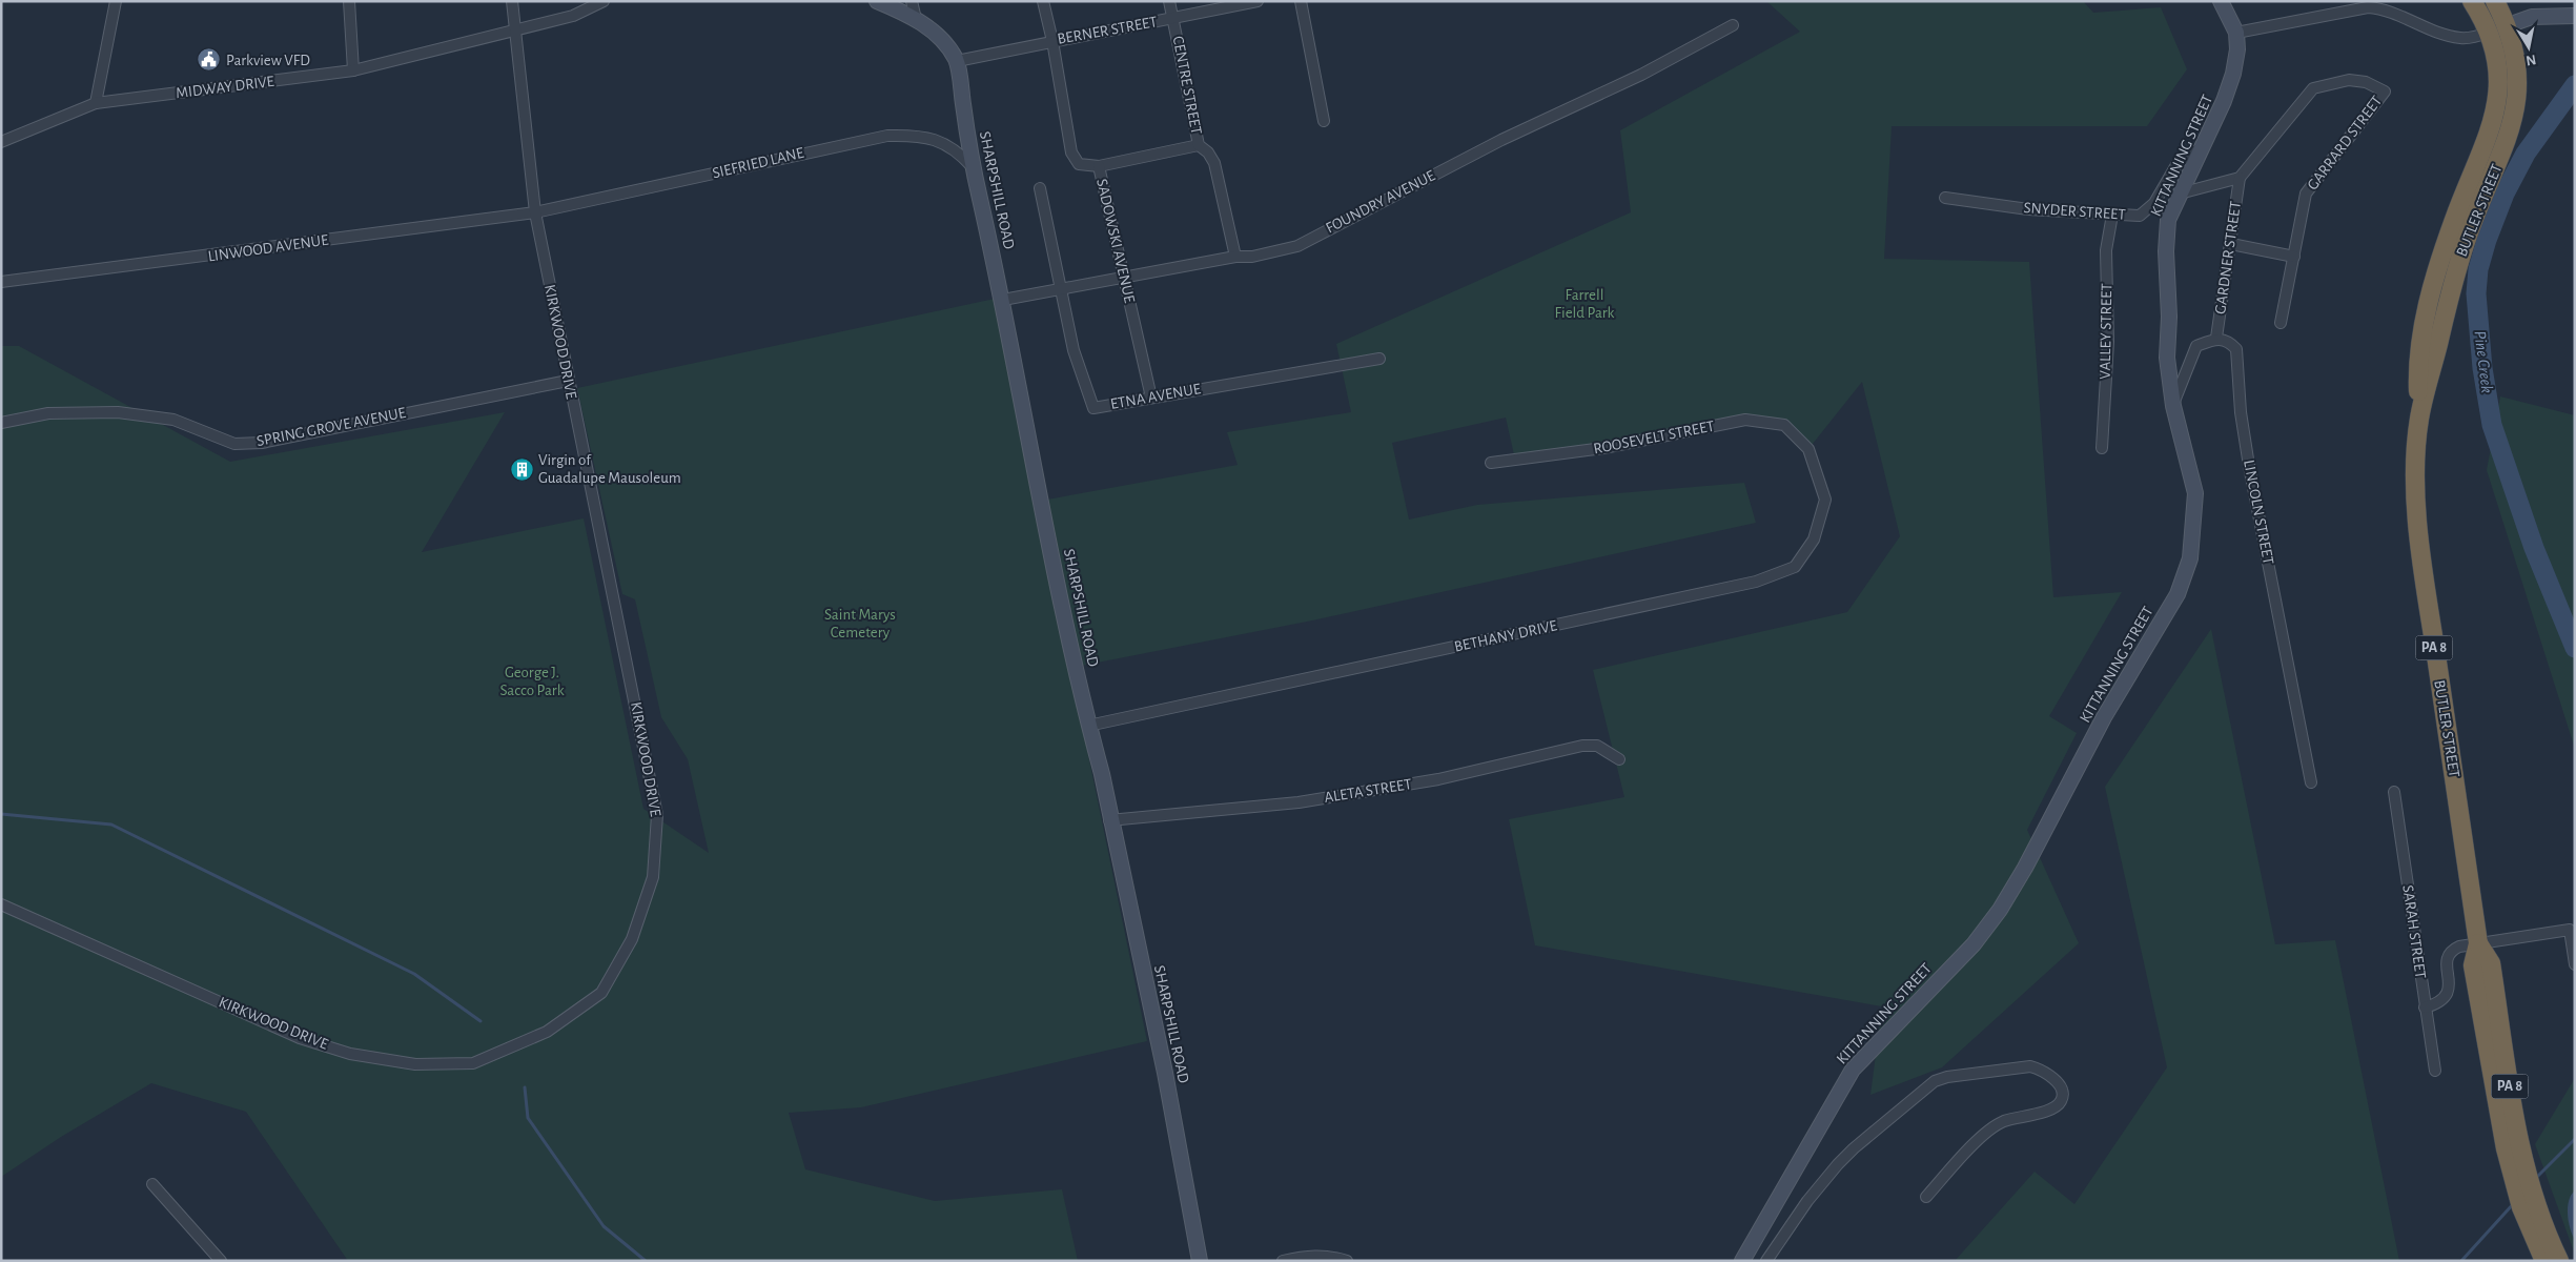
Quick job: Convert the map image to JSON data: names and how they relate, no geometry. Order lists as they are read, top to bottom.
{
  "streets": {
    "highway": ["BUTLER STREET", "PA 8"],
    "street": [
      "BERNER STREET",
      "CENTRE STREET",
      "MIDWAY DRIVE",
      "GARRARD STREET",
      "KITTANNING STREET",
      "SIEFRIED LANE",
      "SHARPSHILL ROAD",
      "FOUNDRY AVENUE",
      "SNYDER STREET",
      "SADOWSKI AVENUE",
      "LINWOOD AVENUE",
      "GARDNER STREET",
      "VALLEY STREET",
      "KIRKWOOD DRIVE",
      "ETNA AVENUE",
      "SPRING GROVE AVENUE",
      "ROOSEVELT STREET",
      "LINCOLN STREET",
      "BETHANY DRIVE",
      "ALETA STREET",
      "SARAH STREET"
    ]
  },
  "crossings": [
    ["BERNER STREET", "CENTRE STREET"],
    ["BERNER STREET", "SHARPSHILL ROAD"],
    ["BERNER STREET", "SADOWSKI AVENUE"],
    ["CENTRE STREET", "FOUNDRY AVENUE"],
    ["MIDWAY DRIVE", "KIRKWOOD DRIVE"],
    ["GARRARD STREET", "GARDNER STREET"],
    ["KITTANNING STREET", "SNYDER STREET"],
    ["SIEFRIED LANE", "SHARPSHILL ROAD"],
    ["SIEFRIED LANE", "LINWOOD AVENUE"],
    ["SIEFRIED LANE", "KIRKWOOD DRIVE"],
    ["SHARPSHILL ROAD", "FOUNDRY AVENUE"],
    ["SHARPSHILL ROAD", "BETHANY DRIVE"],
    ["SHARPSHILL ROAD", "ALETA STREET"],
    ["FOUNDRY AVENUE", "SADOWSKI AVENUE"],
    ["FOUNDRY AVENUE", "ETNA AVENUE"],
    ["SNYDER STREET", "VALLEY STREET"],
    ["SADOWSKI AVENUE", "ETNA AVENUE"],
    ["LINWOOD AVENUE", "KIRKWOOD DRIVE"],
    ["GARDNER STREET", "LINCOLN STREET"],
    ["KIRKWOOD DRIVE", "SPRING GROVE AVENUE"],
    ["ROOSEVELT STREET", "BETHANY DRIVE"]
  ],
  "water": ["Pine Creek"],
  "parks": ["Farrell Field Park", "Saint Marys Cemetery", "George J. Sacco Park"],
  "places": {
    "public building": ["Parkview VFD"],
    "building": ["Virgin of Guadalupe Mausoleum"]
  },
  "north": "bottom"
}
